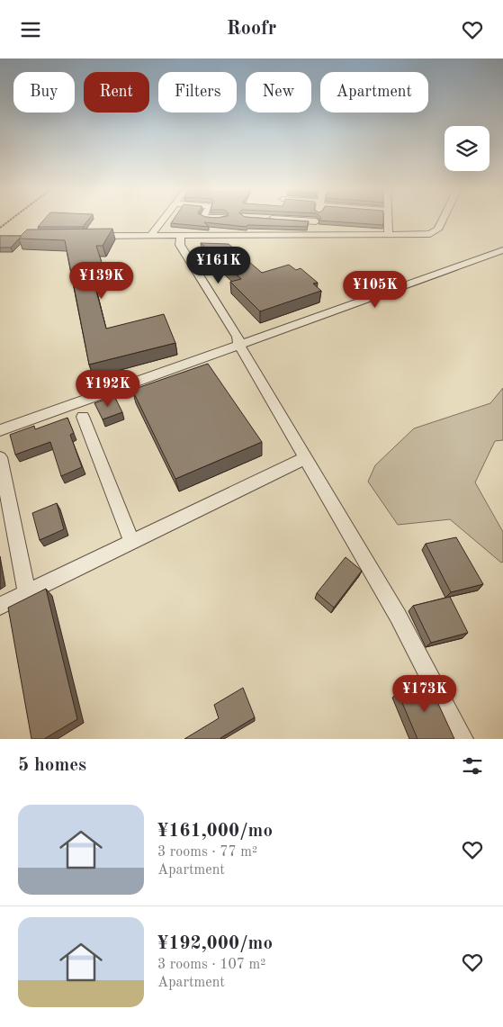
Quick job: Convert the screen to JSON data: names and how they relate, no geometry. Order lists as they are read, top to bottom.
{
  "page": {
    "header": "Roofr",
    "chip": [
      "Buy",
      "Rent",
      "Filters",
      "New",
      "Apartment"
    ],
    "price": [
      "¥161K",
      "¥139K",
      "¥105K",
      "¥192K",
      "¥173K"
    ],
    "heading": "5 homes",
    "list": [
      {
        "name": "¥161,000/mo",
        "note": "3 rooms · 77 m² · Apartment"
      },
      {
        "name": "¥192,000/mo",
        "note": "3 rooms · 107 m² · Apartment"
      }
    ]
  }
}
